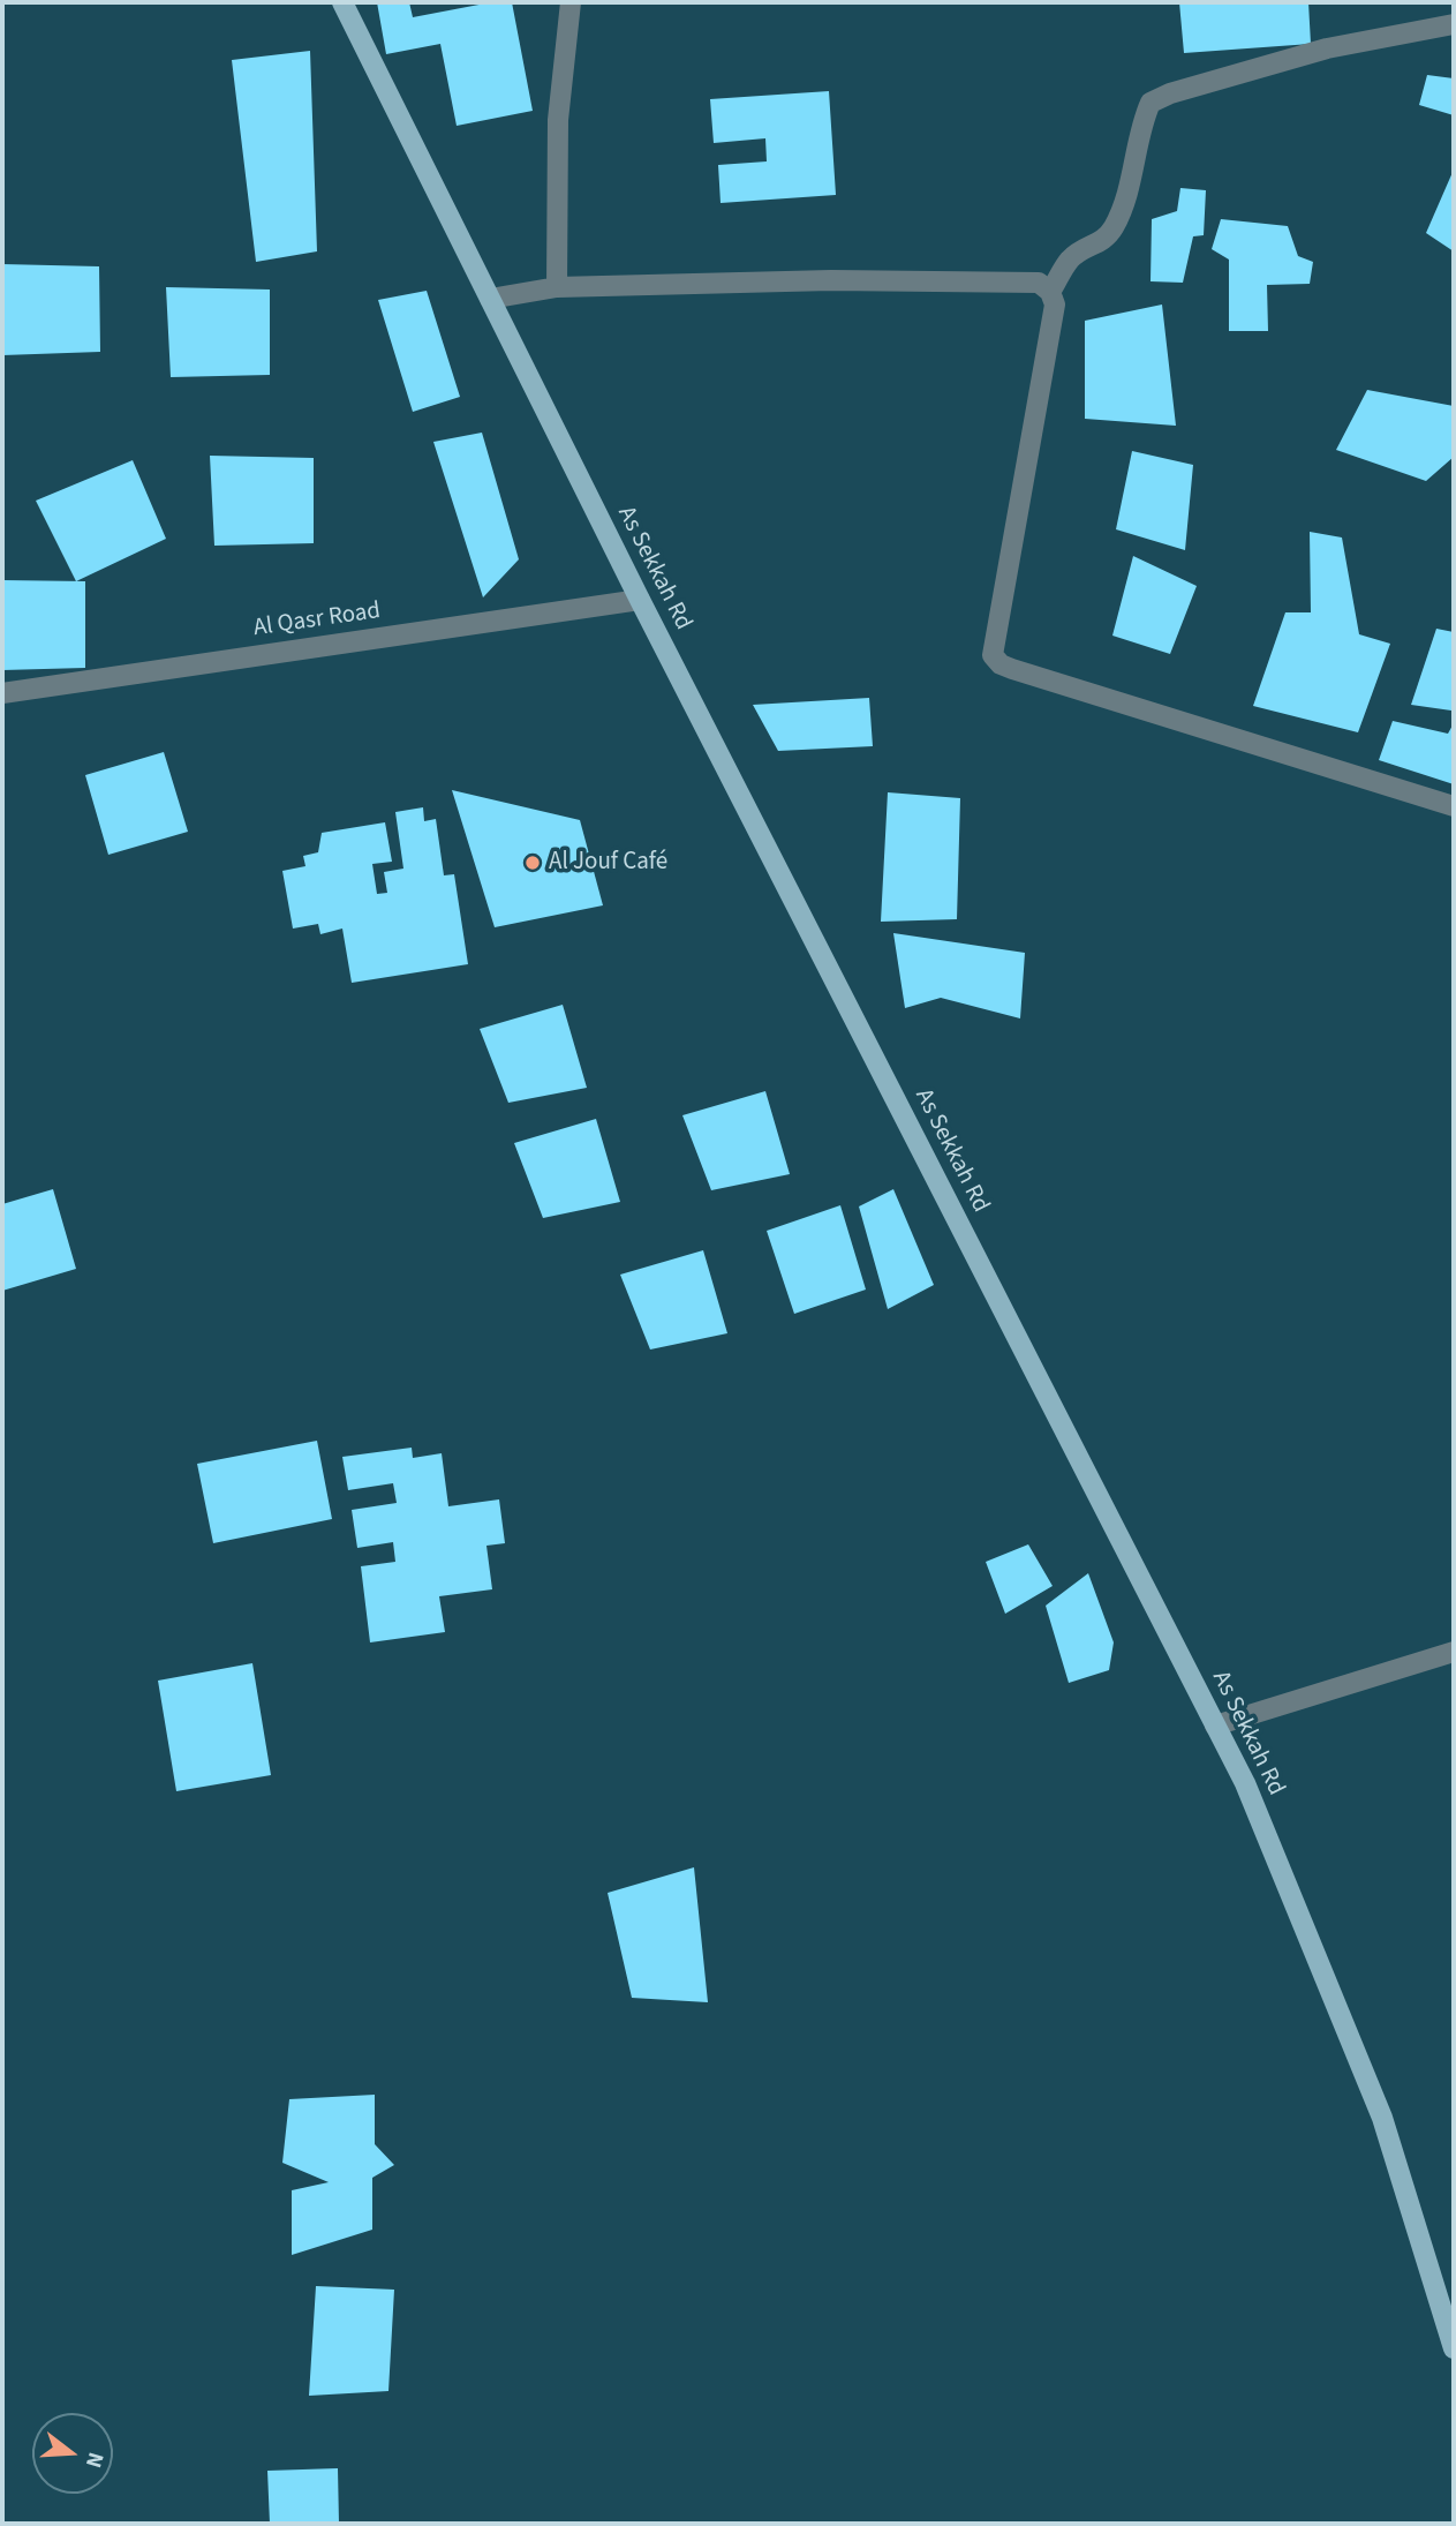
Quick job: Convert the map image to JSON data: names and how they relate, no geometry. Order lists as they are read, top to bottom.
{
  "streets": {
    "main road": ["As Sekkah Rd"],
    "street": ["Al Qasr Road"]
  },
  "crossings": [
    ["As Sekkah Rd", "Al Qasr Road"]
  ],
  "places": ["Al Jouf Café"],
  "north": "right"
}
